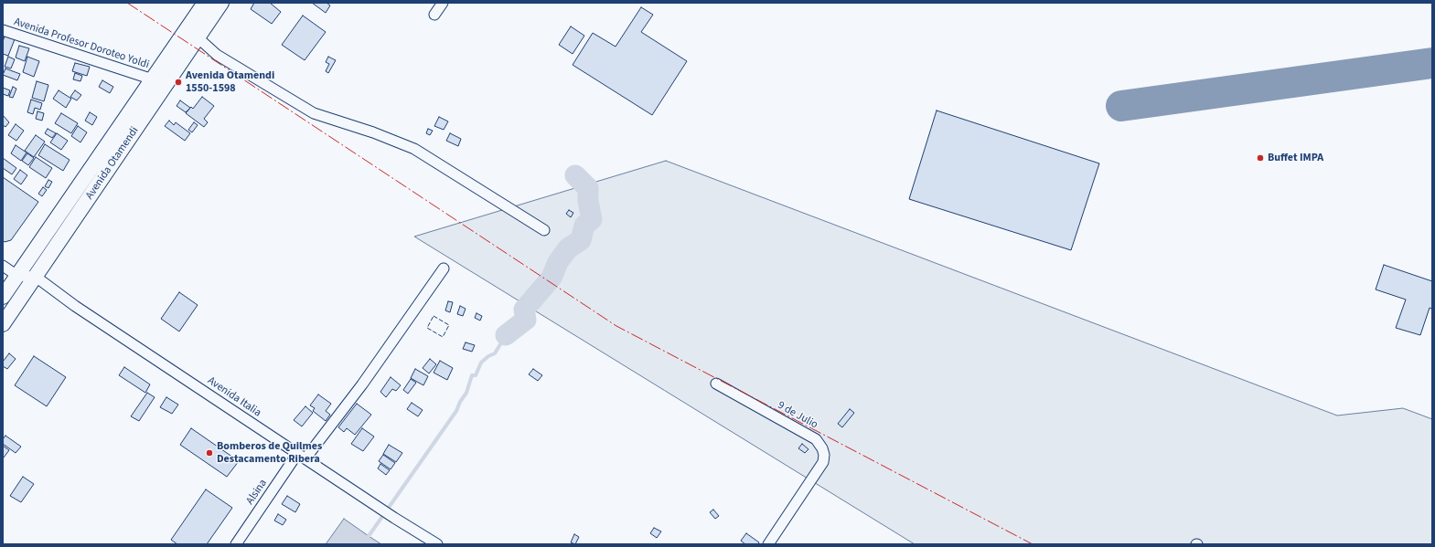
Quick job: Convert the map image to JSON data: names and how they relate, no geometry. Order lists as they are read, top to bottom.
{
  "streets": {
    "main road": ["Avenida Otamendi"],
    "street": [
      "Avenida Profesor Doroteo Yoldi",
      "Avenida Italia",
      "9 de Julio",
      "Alsina"
    ]
  },
  "crossings": [
    ["Avenida Profesor Doroteo Yoldi", "Avenida Otamendi"],
    ["Avenida Otamendi", "Avenida Italia"],
    ["Avenida Italia", "Alsina"]
  ],
  "places": ["Avenida Otamendi 1550-1598", "Buffet IMPA", "Bomberos de Quilmes Destacamento Ribera"]
}
